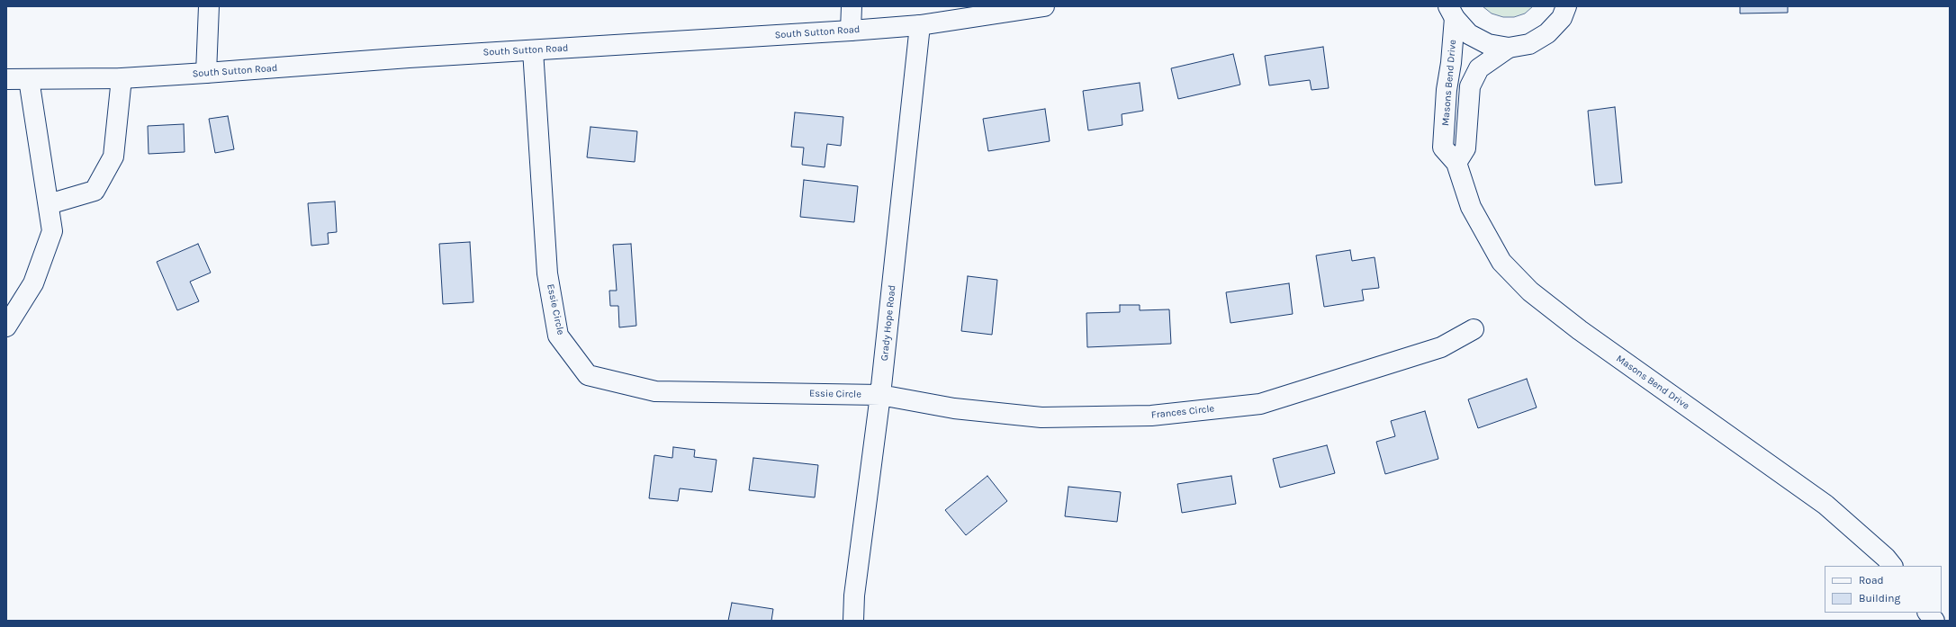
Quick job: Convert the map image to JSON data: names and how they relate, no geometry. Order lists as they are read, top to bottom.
{
  "streets": {
    "street": [
      "South Sutton Road",
      "Masons Bend Drive",
      "Essie Circle",
      "Grady Hope Road",
      "Frances Circle"
    ]
  },
  "crossings": [
    ["South Sutton Road", "Essie Circle"],
    ["South Sutton Road", "Grady Hope Road"],
    ["Essie Circle", "Grady Hope Road"],
    ["Essie Circle", "Frances Circle"],
    ["Grady Hope Road", "Frances Circle"]
  ],
  "legend": ["Road", "Building"]
}
